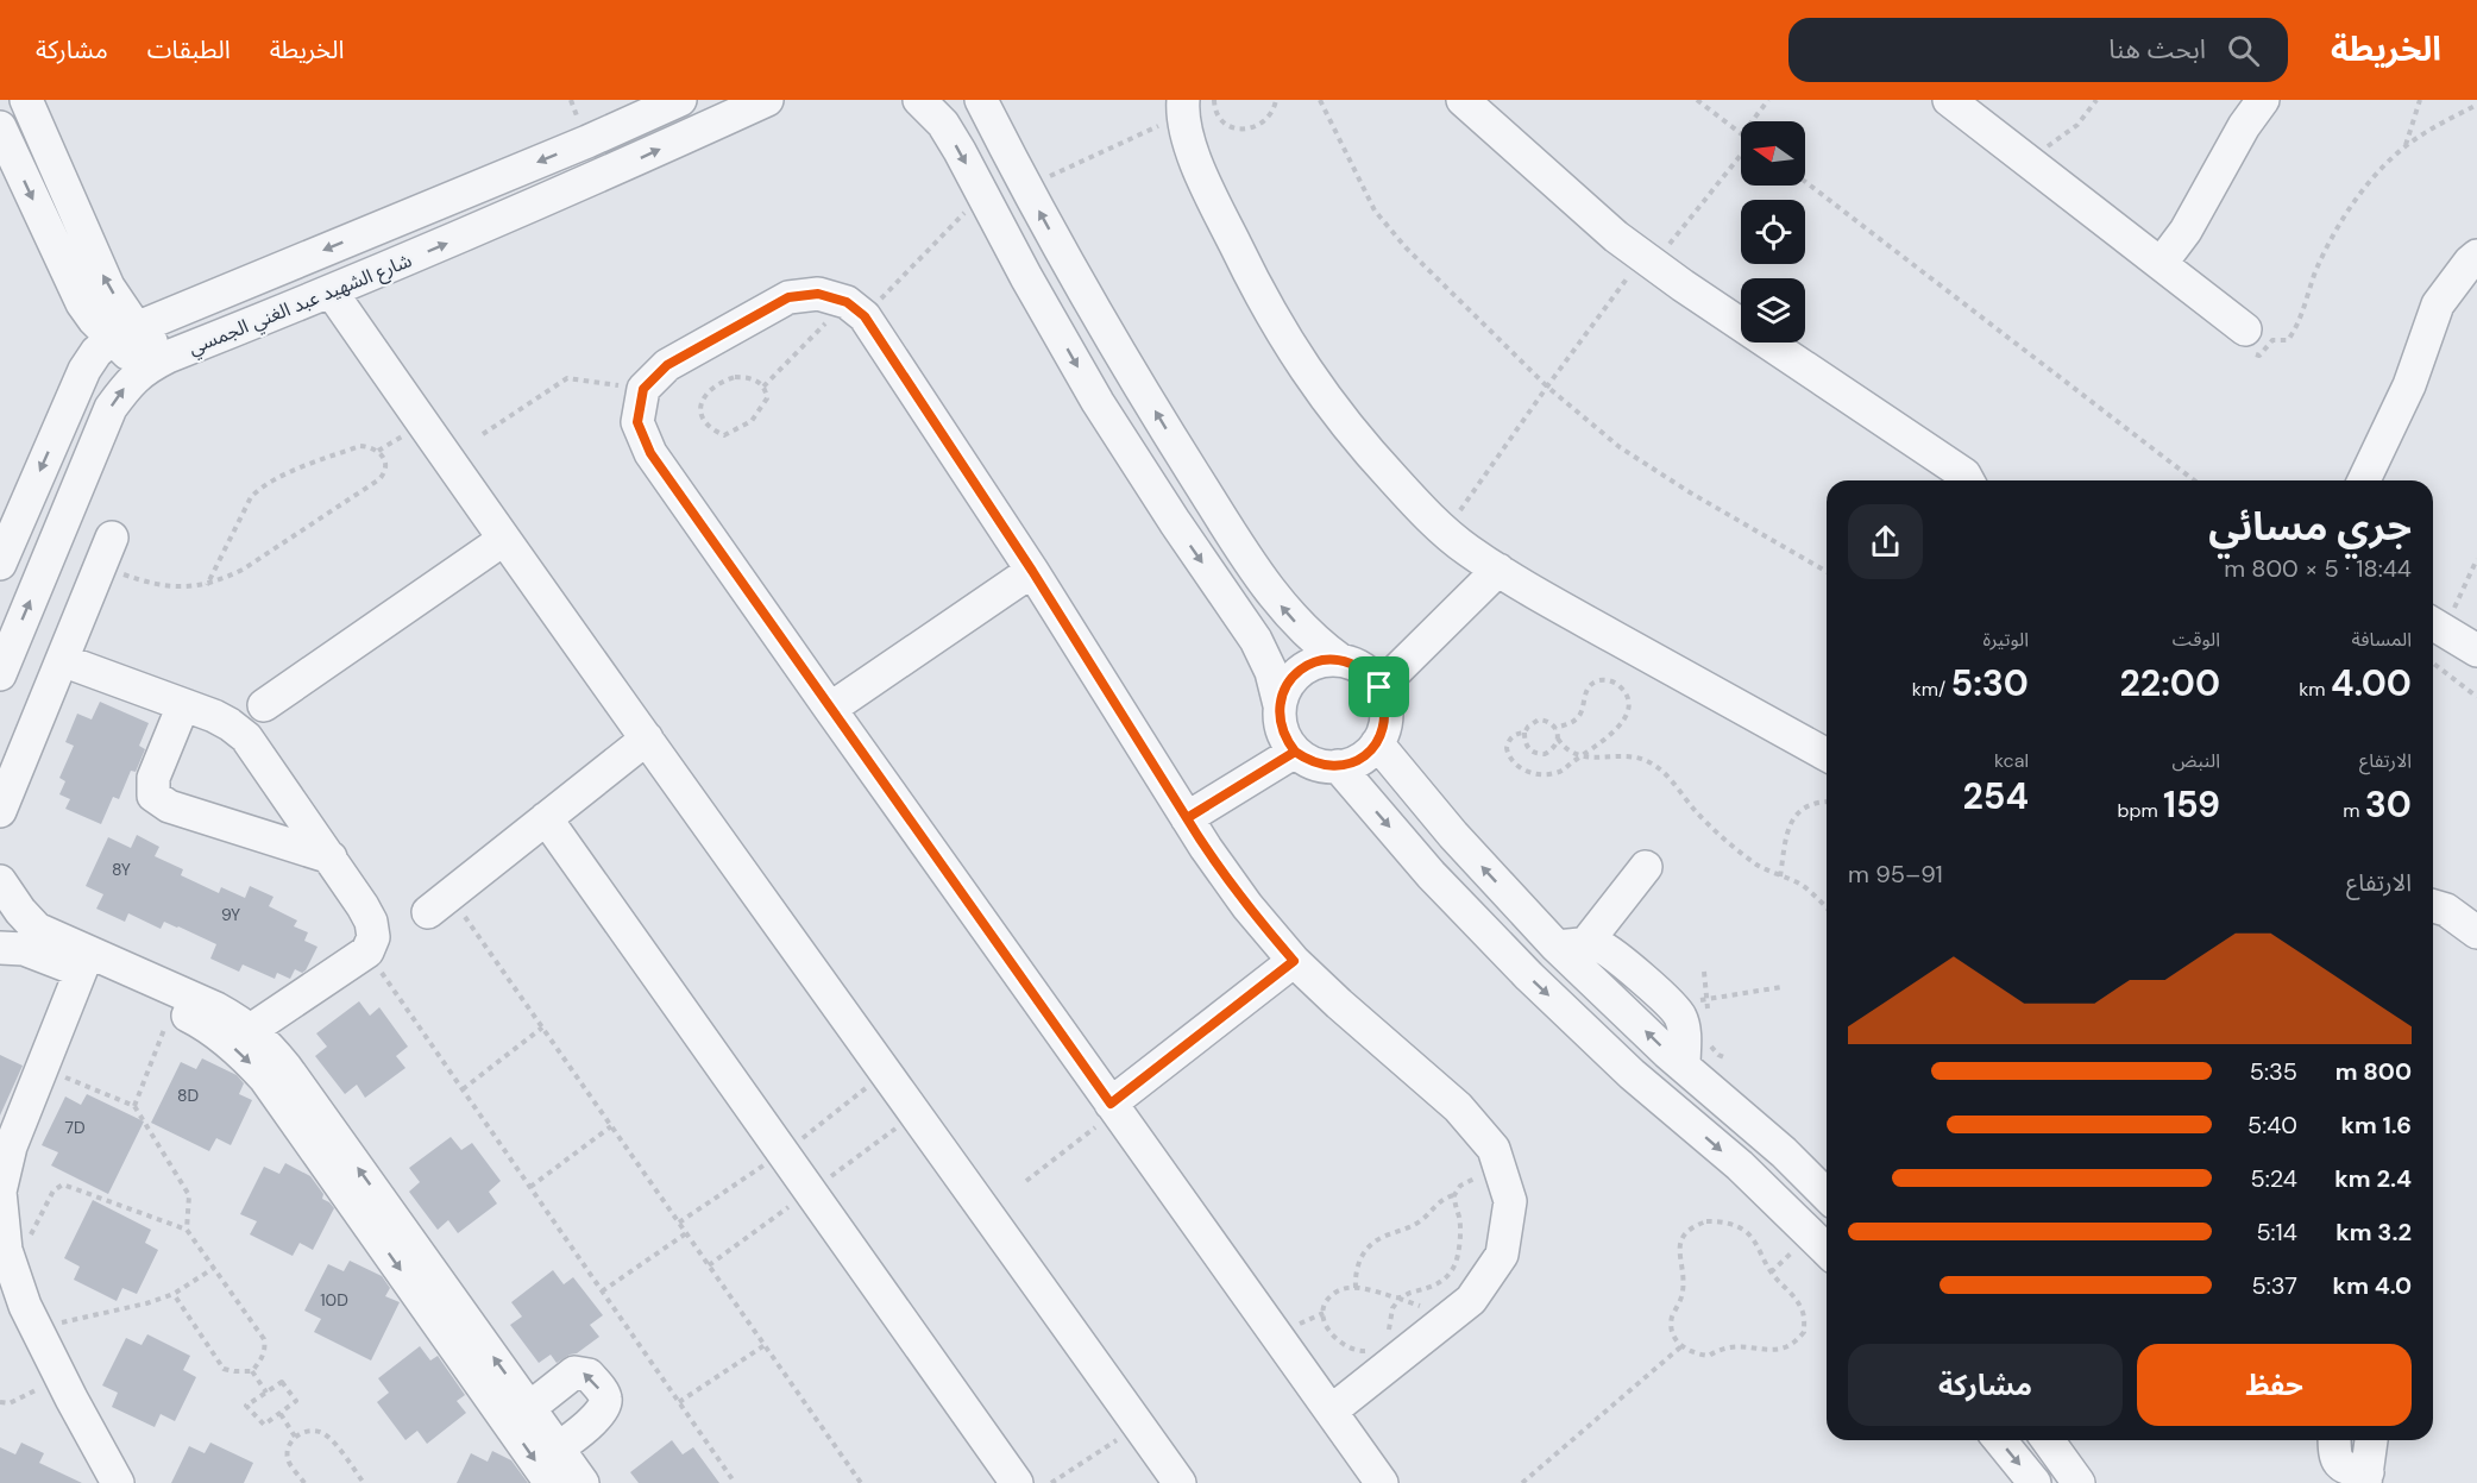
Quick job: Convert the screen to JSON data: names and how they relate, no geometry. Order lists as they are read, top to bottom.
{
  "streets": {
    "street": ["شارع الشهيد عبد الغني الجمسي"]
  },
  "house_numbers": [
    "8Y",
    "9Y",
    "8D",
    "7D",
    "10D"
  ],
  "north": "left",
  "page": {
    "header": "الخريطة",
    "search": "ابحث هنا",
    "nav": ["الخريطة", "الطبقات", "مشاركة"],
    "heading": ["جري مسائي", "18:44 · 5 × 800 m"],
    "stats": [
      ["المسافة", "4.00 km"],
      ["الوقت", "22:00"],
      ["الوتيرة", "5:30 /km"],
      ["الارتفاع", "30 m"],
      ["النبض", "159 bpm"],
      ["kcal", "254"]
    ],
    "chart": ["الارتفاع", "91–95 m"],
    "list": [
      {
        "name": "800 m",
        "note": "5:35"
      },
      {
        "name": "1.6 km",
        "note": "5:40"
      },
      {
        "name": "2.4 km",
        "note": "5:24"
      },
      {
        "name": "3.2 km",
        "note": "5:14"
      },
      {
        "name": "4.0 km",
        "note": "5:37"
      }
    ],
    "buttons": ["حفظ", "مشاركة"]
  }
}
